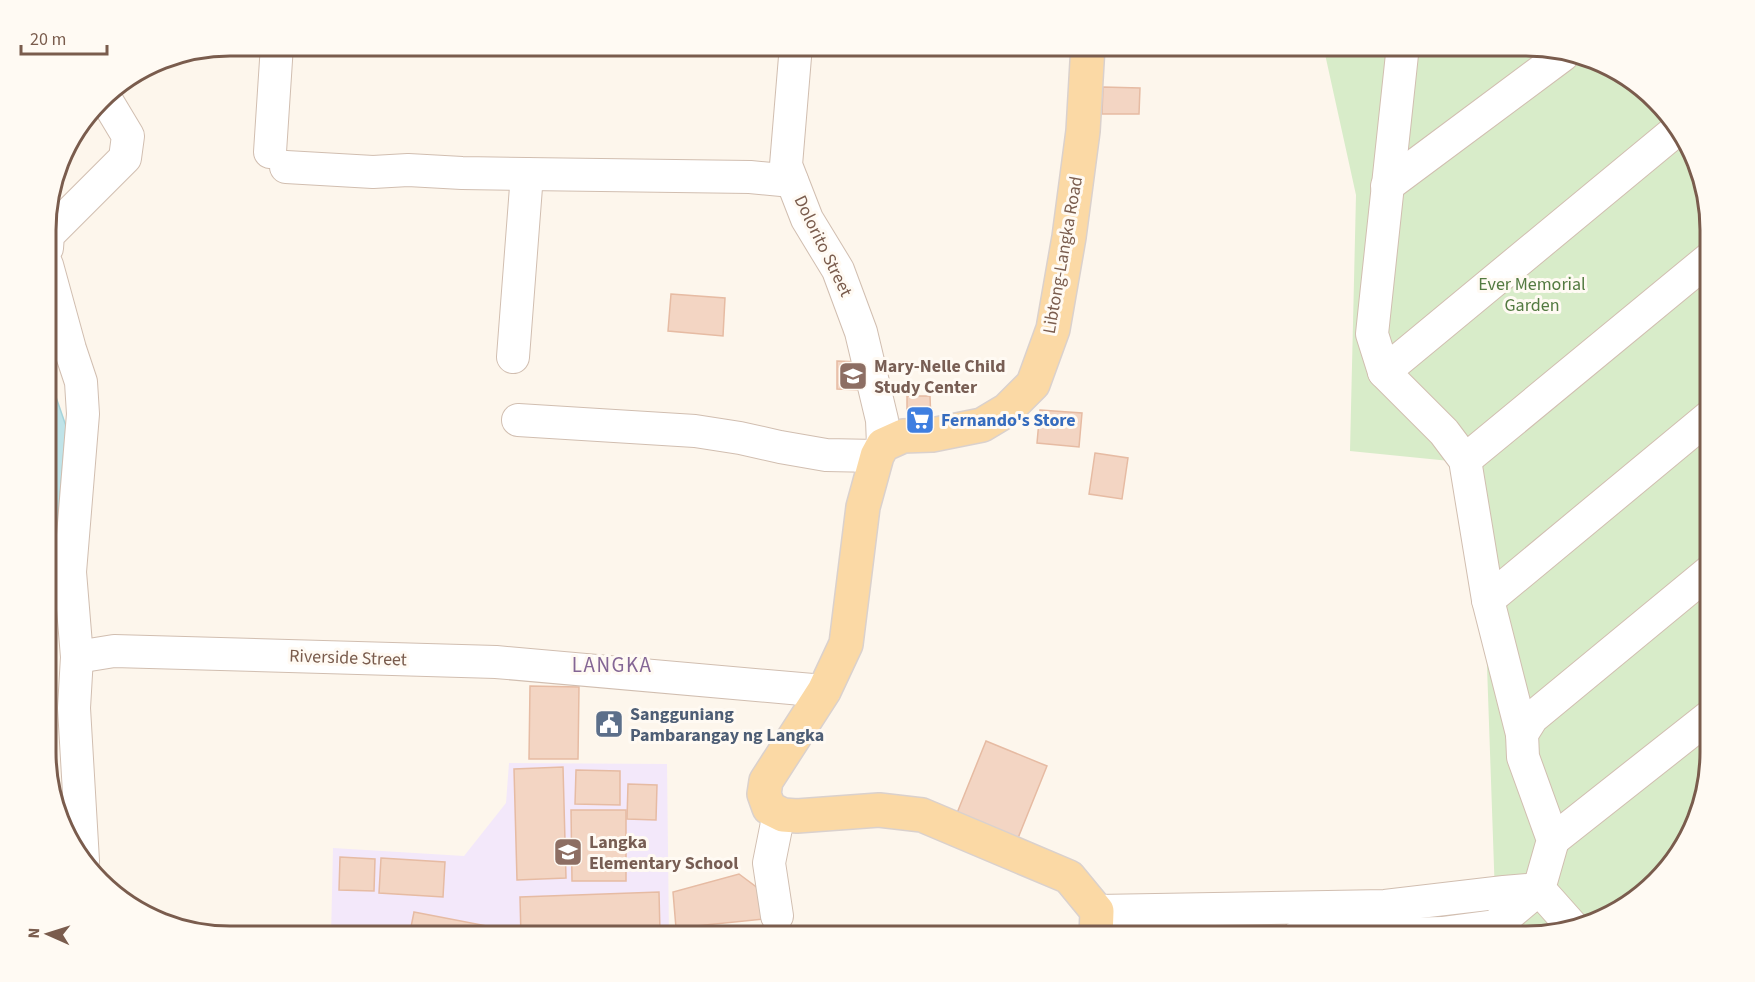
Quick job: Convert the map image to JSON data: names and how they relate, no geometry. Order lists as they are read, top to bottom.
{
  "streets": {
    "main road": ["Libtong-Langka Road"],
    "street": ["Dolorito Street", "Riverside Street"]
  },
  "crossings": [
    ["Dolorito Street", "Libtong-Langka Road"]
  ],
  "districts": ["LANGKA"],
  "parks": ["Ever Memorial Garden"],
  "places": {
    "school or university": ["Mary-Nelle Child Study Center", "Langka Elementary School"],
    "supermarket": ["Fernando's Store"],
    "public building": ["Sangguniang Pambarangay ng Langka"]
  },
  "scale_bar": "20 m",
  "north": "left"
}
